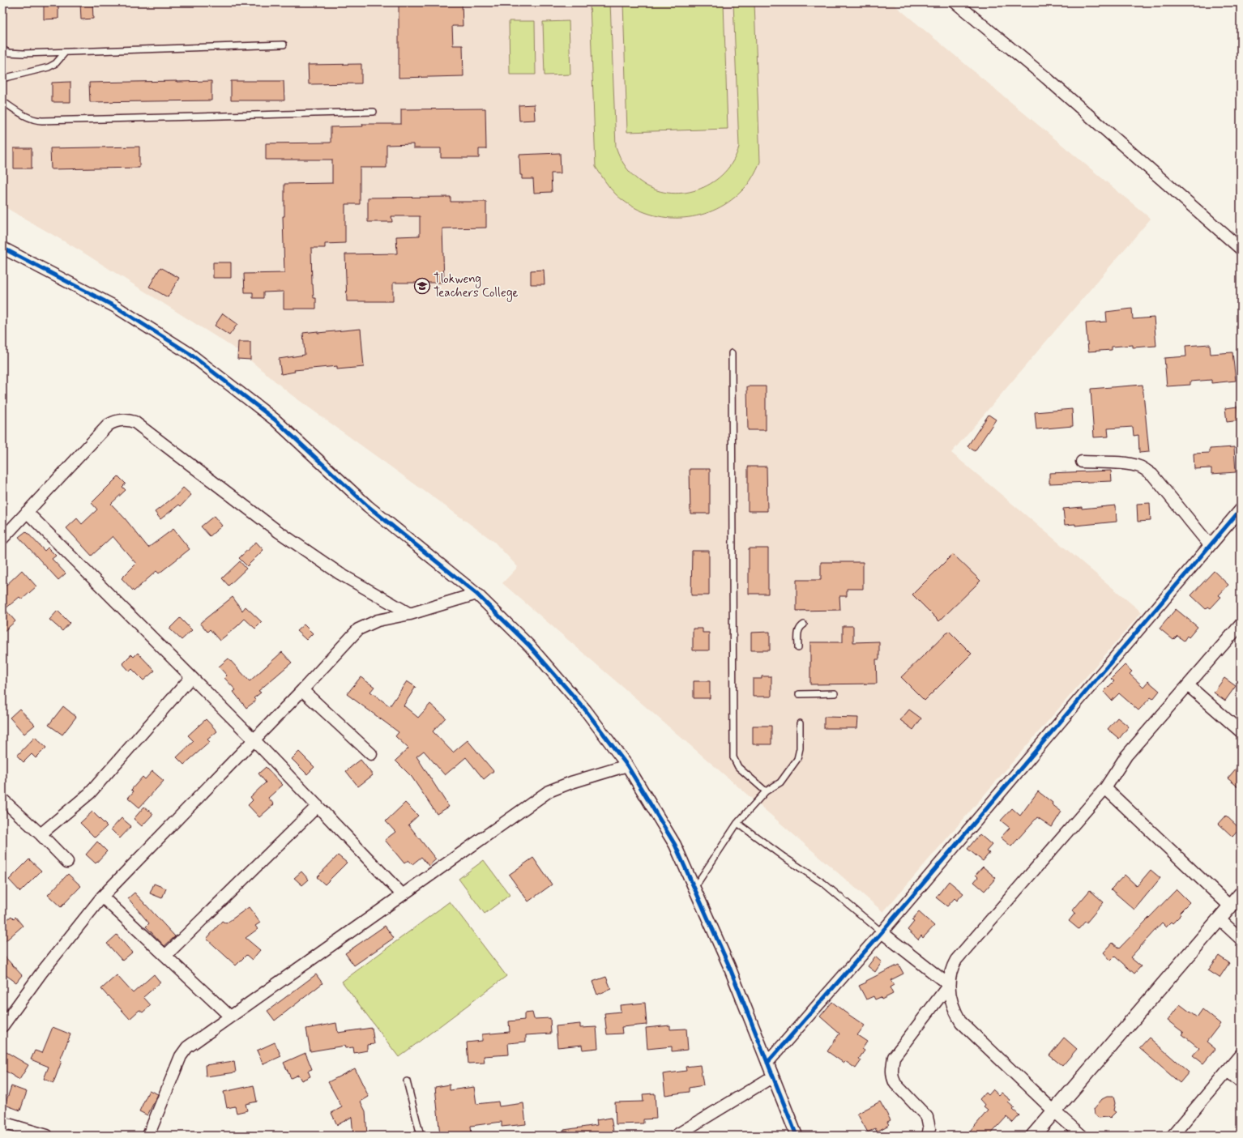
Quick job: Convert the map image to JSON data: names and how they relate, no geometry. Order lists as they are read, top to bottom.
{
  "places": {
    "school or university": ["Tlokweng Teachers College"]
  }
}
